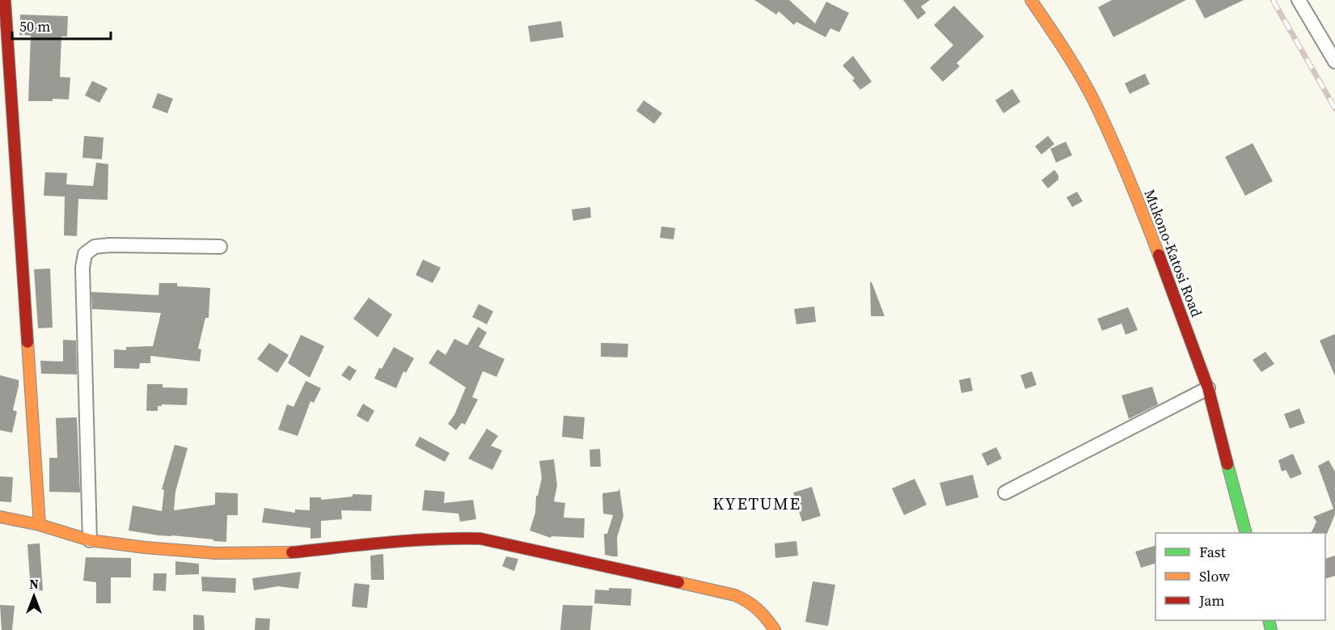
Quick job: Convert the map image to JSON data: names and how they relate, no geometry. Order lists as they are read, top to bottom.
{
  "streets": {
    "street": ["Mukono-Katosi Road"]
  },
  "districts": ["KYETUME"],
  "legend": ["Fast", "Slow", "Jam"],
  "scale_bar": "50 m",
  "north": "top"
}
